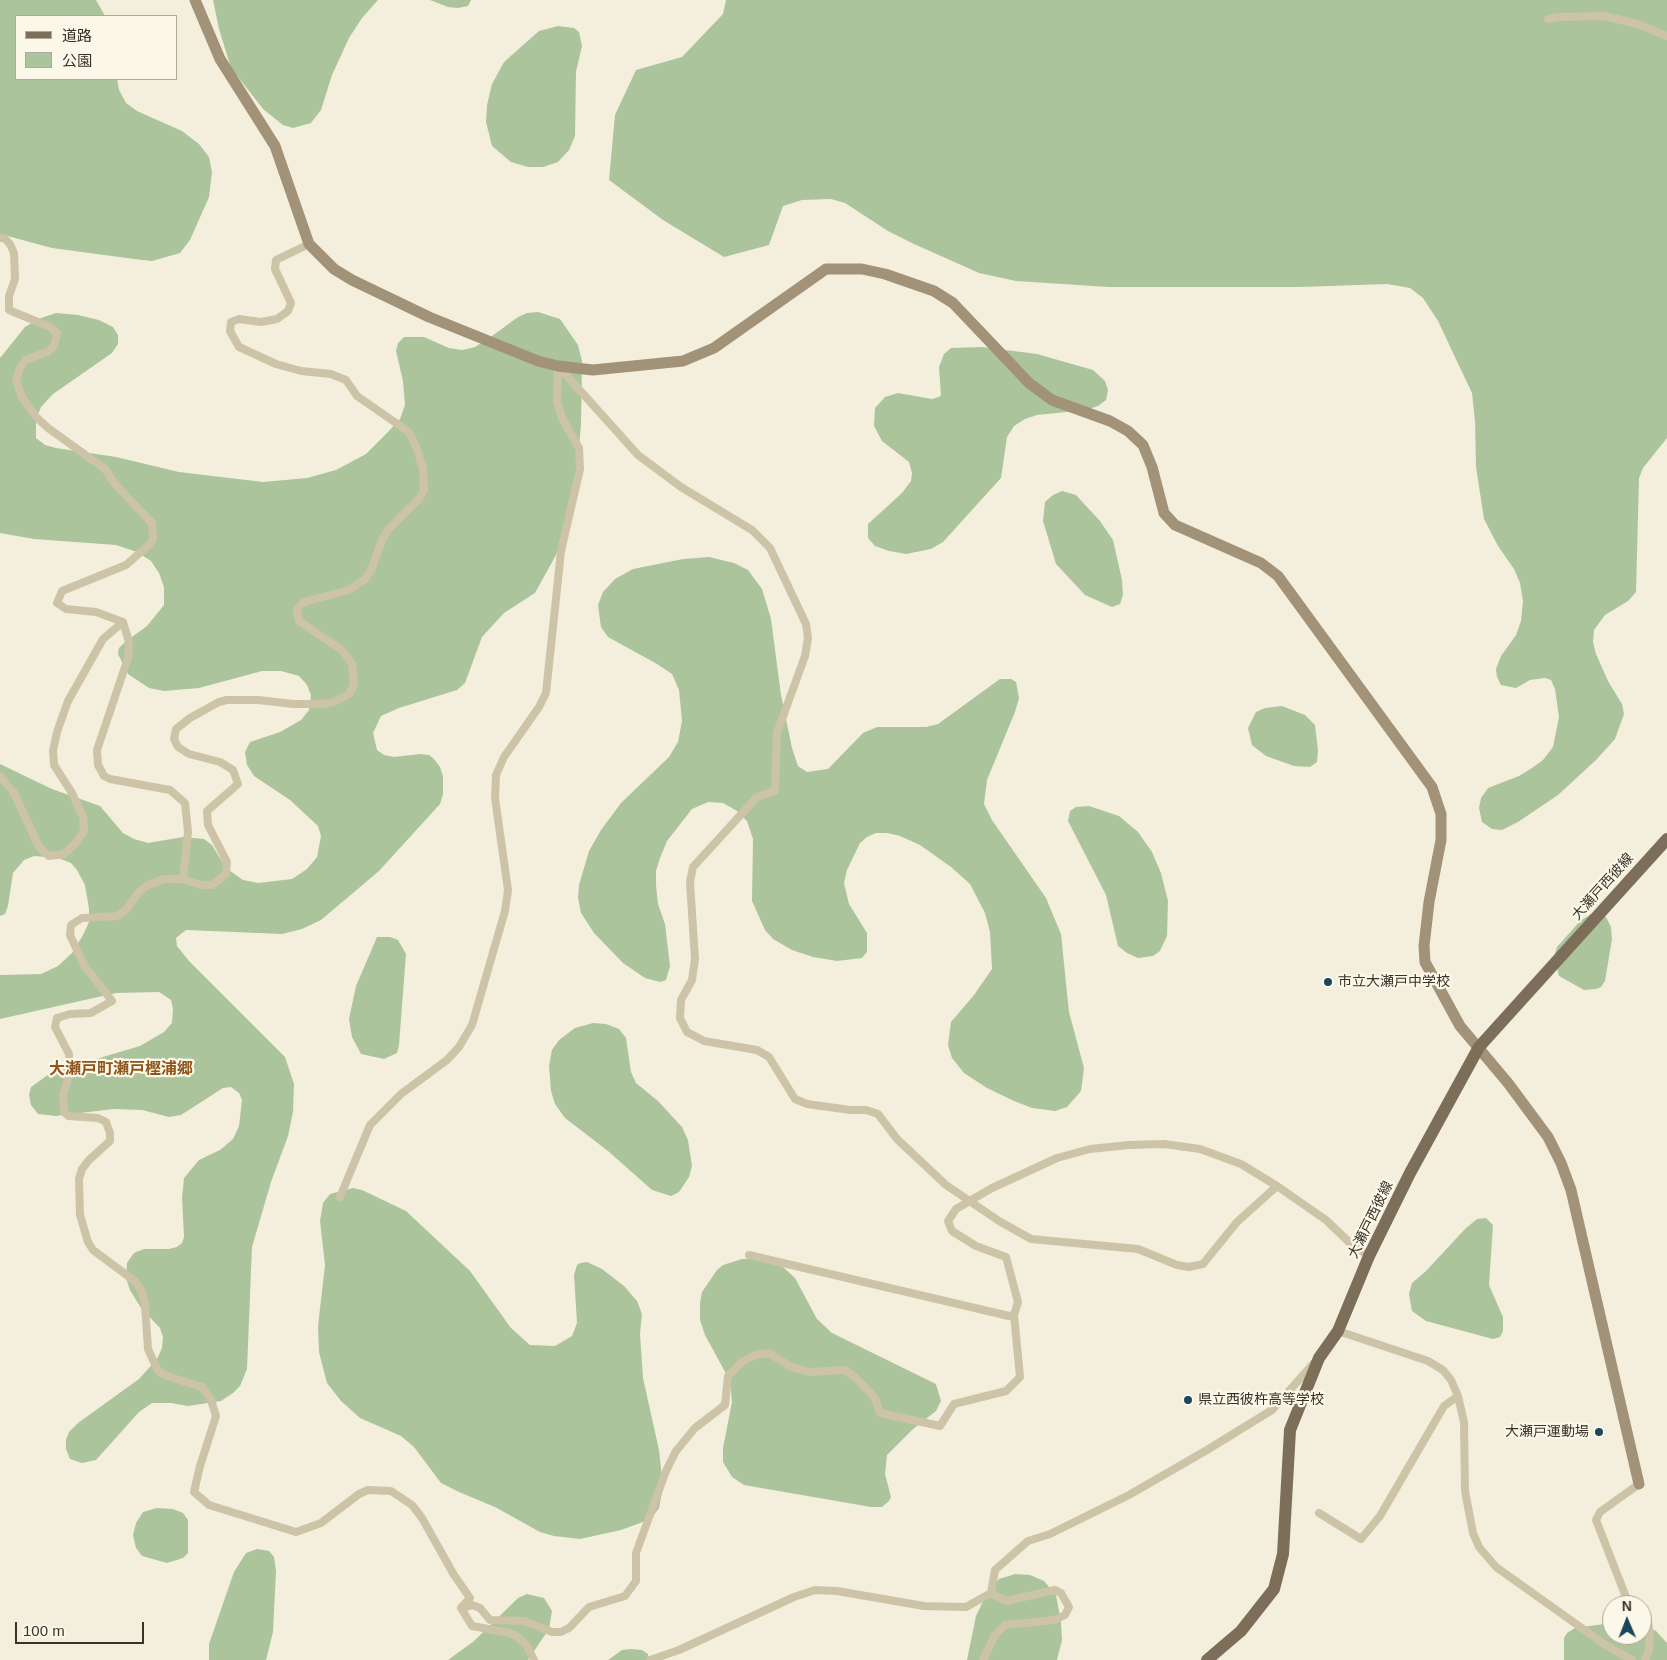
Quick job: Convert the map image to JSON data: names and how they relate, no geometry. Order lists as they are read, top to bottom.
{
  "streets": {
    "main road": ["大瀬戸西彼線"]
  },
  "districts": ["大瀬戸町瀬戸樫浦郷"],
  "places": ["市立大瀬戸中学校", "県立西彼杵高等学校", "大瀬戸運動場"],
  "legend": ["道路", "公園"],
  "scale_bar": "100 m",
  "north": "top"
}
